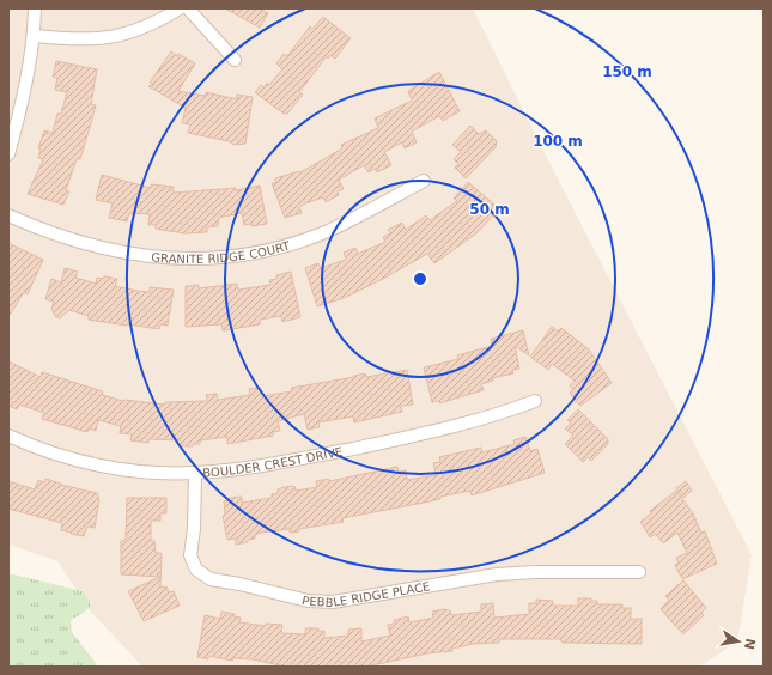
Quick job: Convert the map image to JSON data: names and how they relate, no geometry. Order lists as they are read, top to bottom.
{
  "streets": {
    "street": ["GRANITE RIDGE COURT", "BOULDER CREST DRIVE", "PEBBLE RIDGE PLACE"]
  },
  "crossings": [
    ["BOULDER CREST DRIVE", "PEBBLE RIDGE PLACE"]
  ],
  "north": "right",
  "rings": ["150 m", "100 m", "50 m"]
}
